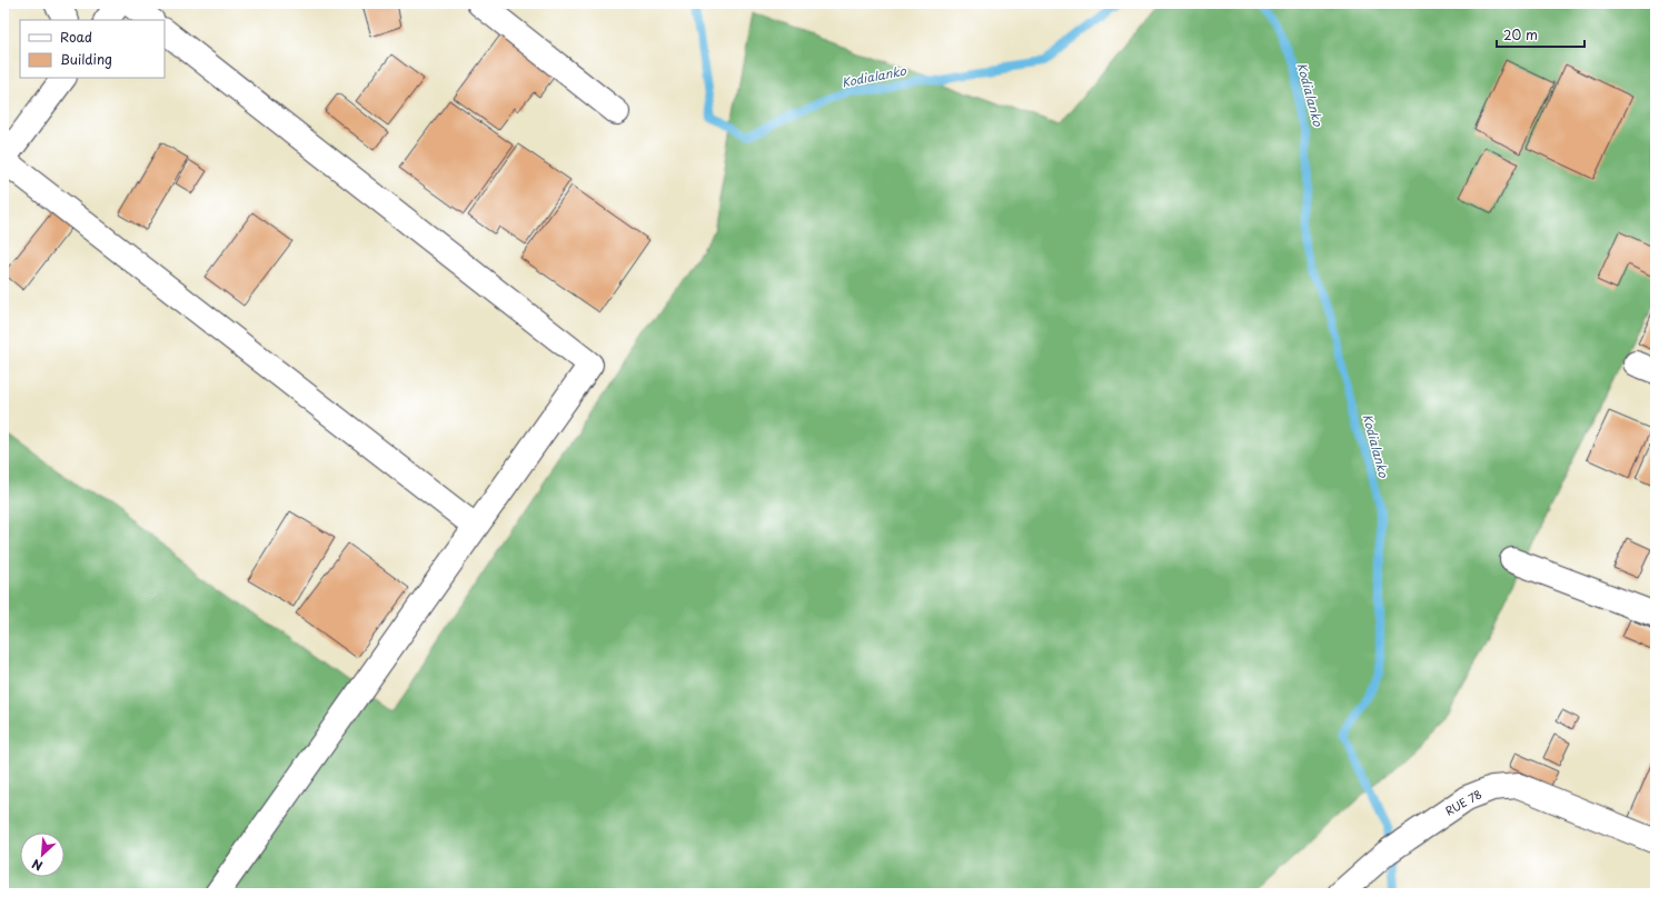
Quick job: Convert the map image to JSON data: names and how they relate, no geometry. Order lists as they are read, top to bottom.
{
  "streets": {
    "street": ["RUE 78"]
  },
  "water": ["Kodialanko"],
  "legend": ["Road", "Building"],
  "scale_bar": "20 m",
  "north": "bottom left"
}
